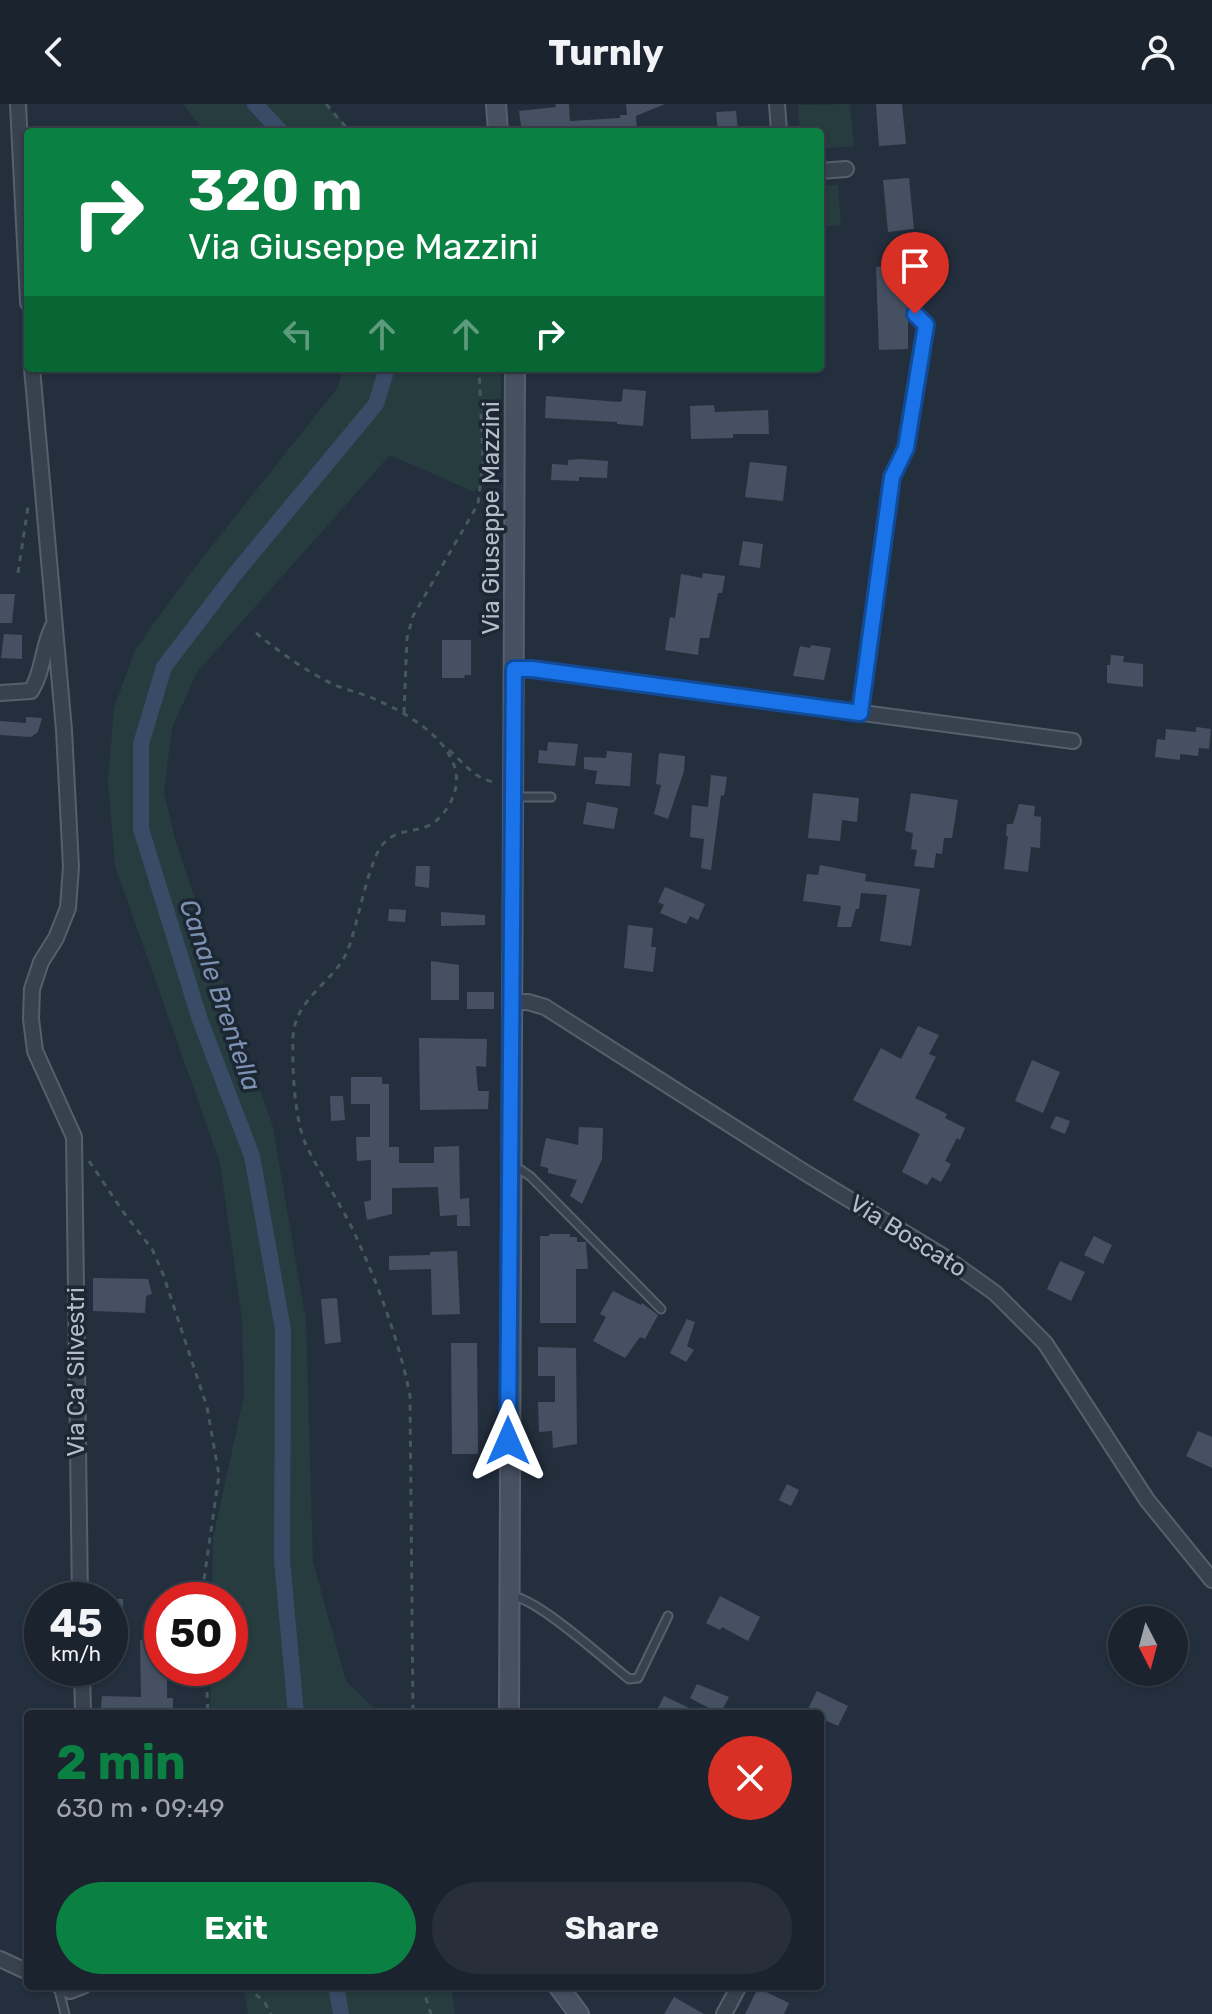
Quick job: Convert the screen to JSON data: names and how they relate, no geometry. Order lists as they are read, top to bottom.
{
  "streets": {
    "main road": ["Via Giuseppe Mazzini"],
    "street": ["Via Boscato", "Via Ca' Silvestri"]
  },
  "crossings": [
    ["Via Giuseppe Mazzini", "Via Boscato"]
  ],
  "water": ["Canale Brentella"],
  "north": "bottom",
  "page": {
    "header": "Turnly",
    "turn": ["320 m", "Via Giuseppe Mazzini"],
    "speed": "45 km/h",
    "limit": "50",
    "heading": ["2 min", "630 m · 09:49"],
    "buttons": ["Exit", "Share"]
  }
}
